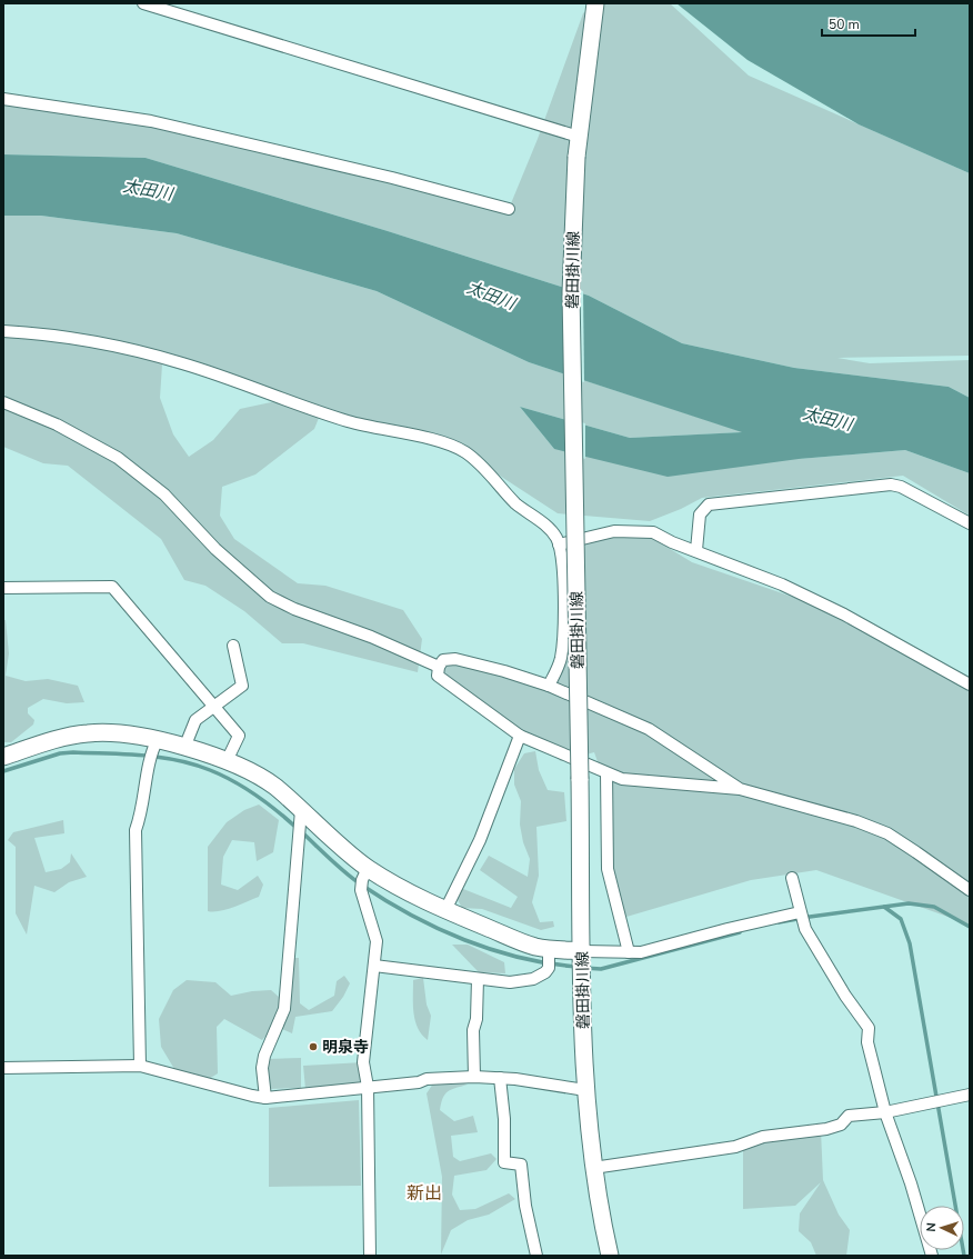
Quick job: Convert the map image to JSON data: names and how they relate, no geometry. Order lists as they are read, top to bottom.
{
  "streets": {
    "main road": ["磐田掛川線"]
  },
  "districts": ["新出"],
  "water": ["太田川"],
  "places": ["明泉寺"],
  "scale_bar": "50 m",
  "north": "left"
}
